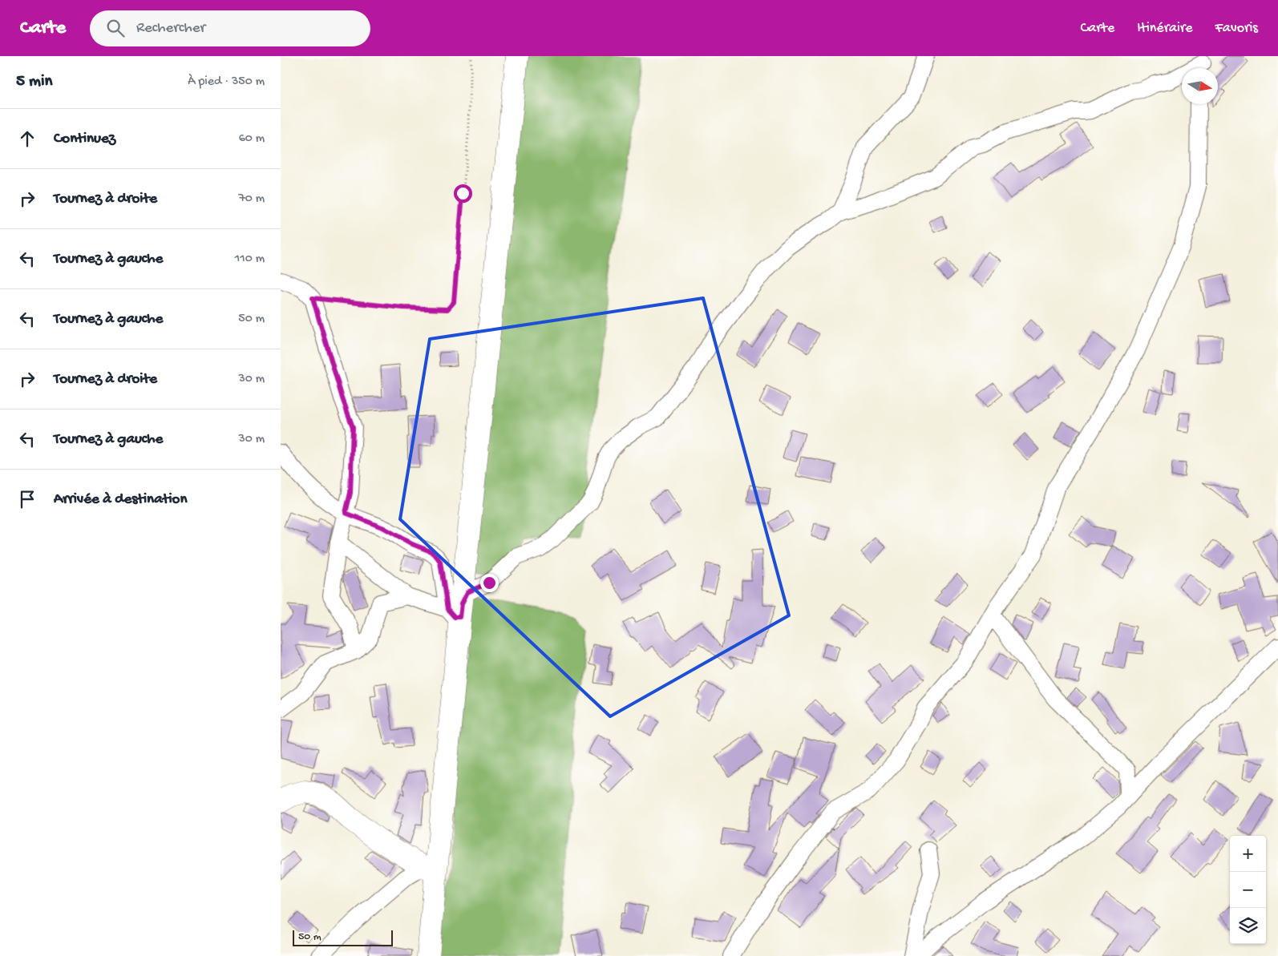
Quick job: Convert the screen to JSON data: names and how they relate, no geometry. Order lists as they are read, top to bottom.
{
  "scale_bar": "50 m",
  "north": "right",
  "page": {
    "header": "Carte",
    "search": "Rechercher",
    "nav": ["Carte", "Itinéraire", "Favoris"],
    "heading": ["5 min", "À pied · 350 m"],
    "list": [
      ["Continuez", "60 m"],
      ["Tournez à droite", "70 m"],
      ["Tournez à gauche", "110 m"],
      ["Tournez à gauche", "50 m"],
      ["Tournez à droite", "30 m"],
      ["Tournez à gauche", "30 m"],
      "Arrivée à destination"
    ],
    "map_buttons": ["+", "−"],
    "scale": "50 m"
  }
}
